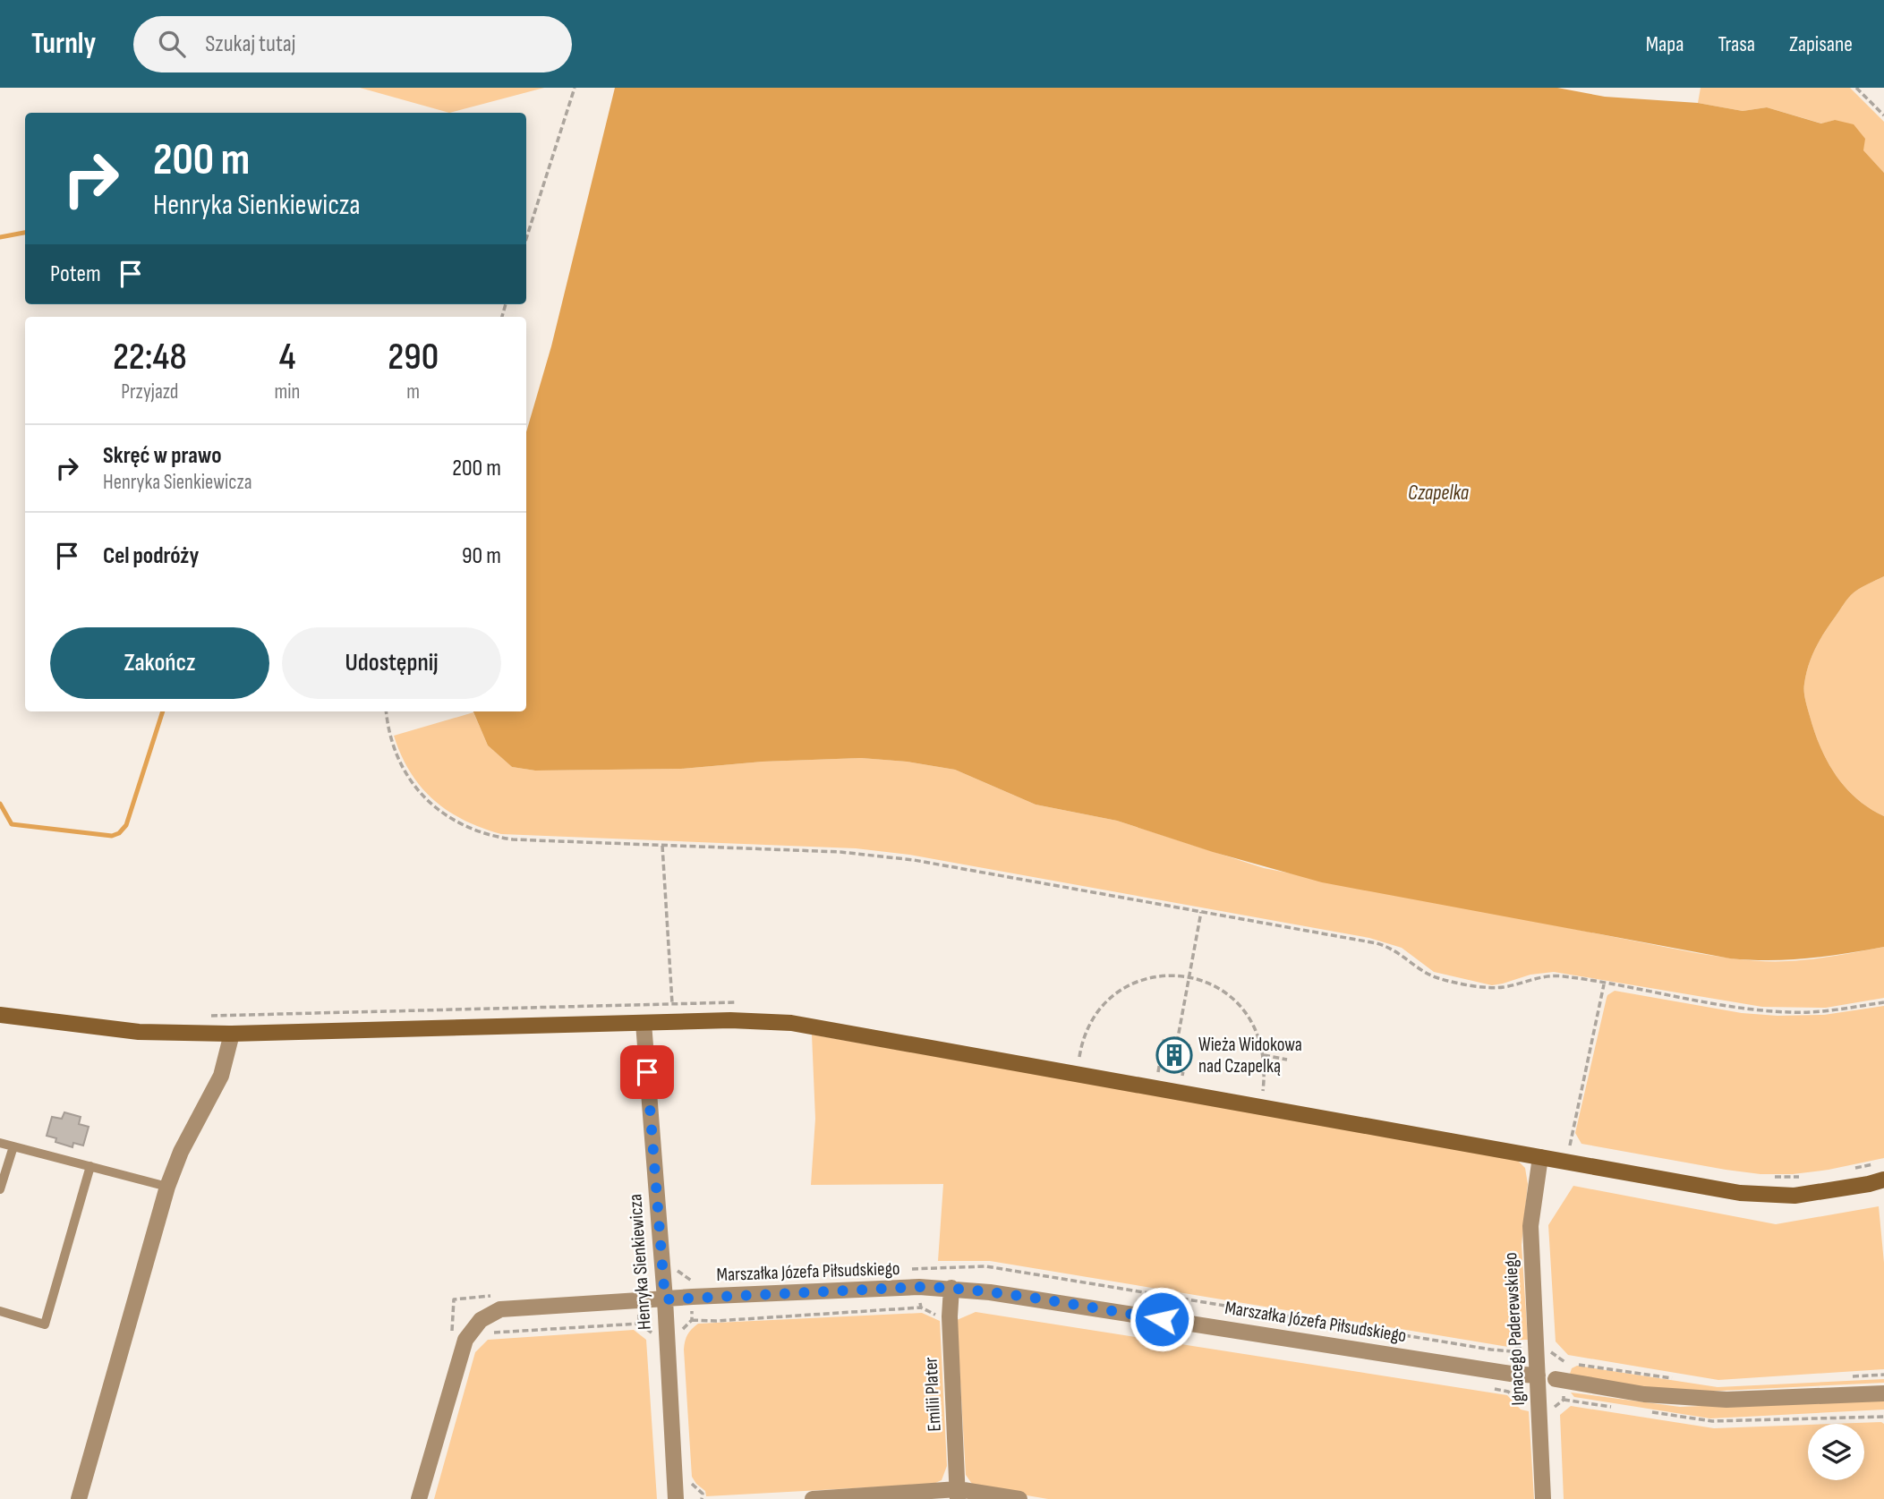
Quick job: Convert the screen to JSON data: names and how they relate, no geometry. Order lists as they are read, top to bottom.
{
  "streets": {
    "street": [
      "Henryka Sienkiewicza",
      "Marszałka Józefa Piłsudskiego",
      "Ignacego Paderewskiego",
      "Emilii Plater"
    ]
  },
  "crossings": [
    ["Henryka Sienkiewicza", "Marszałka Józefa Piłsudskiego"],
    ["Marszałka Józefa Piłsudskiego", "Ignacego Paderewskiego"],
    ["Marszałka Józefa Piłsudskiego", "Emilii Plater"]
  ],
  "water": ["Czapelka"],
  "places": {
    "building": ["Wieża Widokowa nad Czapelką"]
  },
  "page": {
    "header": "Turnly",
    "search": "Szukaj tutaj",
    "nav": ["Mapa", "Trasa", "Zapisane"],
    "turn": ["200 m", "Henryka Sienkiewicza"],
    "then": "Potem",
    "eta": [
      "22:48",
      "Przyjazd",
      "4",
      "min",
      "290",
      "m"
    ],
    "list": [
      {
        "name": "Skręć w prawo",
        "note": "Henryka Sienkiewicza",
        "value": "200 m"
      },
      {
        "name": "Cel podróży",
        "value": "90 m"
      }
    ],
    "buttons": ["Zakończ", "Udostępnij"]
  }
}
